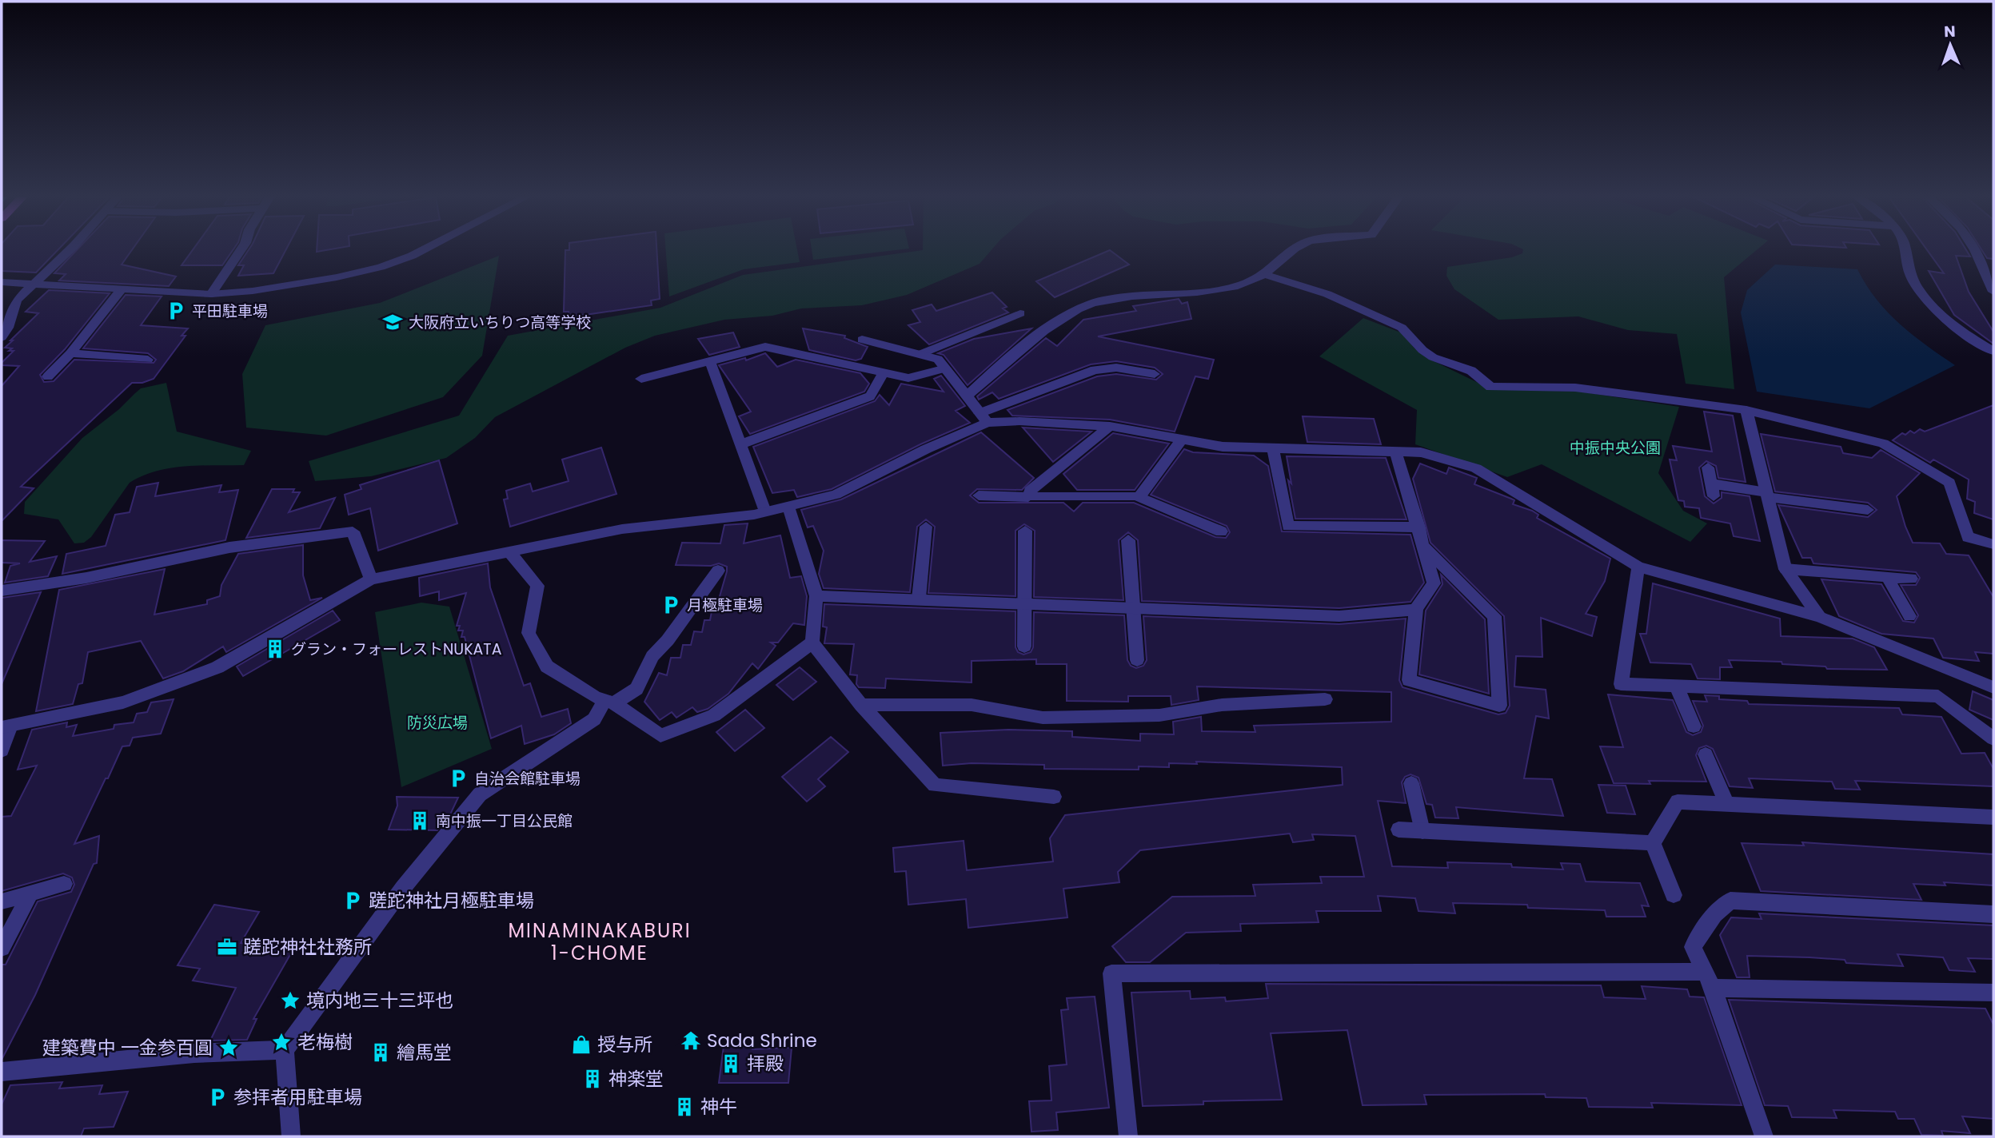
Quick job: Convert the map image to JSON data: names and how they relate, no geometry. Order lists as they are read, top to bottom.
{
  "districts": ["MINAMINAKABURI 1-CHOME"],
  "parks": ["中振中央公園", "防災広場"],
  "places": {
    "parking": [
      "平田駐車場",
      "月極駐車場",
      "自治会館駐車場",
      "蹉跎神社月極駐車場",
      "参拝者用駐車場"
    ],
    "school or university": ["大阪府立いちりつ高等学校"],
    "building": [
      "グラン・フォーレストNUKATA",
      "南中振一丁目公民館",
      "繪馬堂",
      "拝殿",
      "神楽堂",
      "神牛"
    ],
    "office": ["蹉跎神社社務所"],
    "place": ["境内地三十三坪也", "老梅樹", "建築費中 一金参百圓"],
    "temple": ["Sada Shrine"],
    "shop": ["授与所"]
  },
  "north": "top"
}
